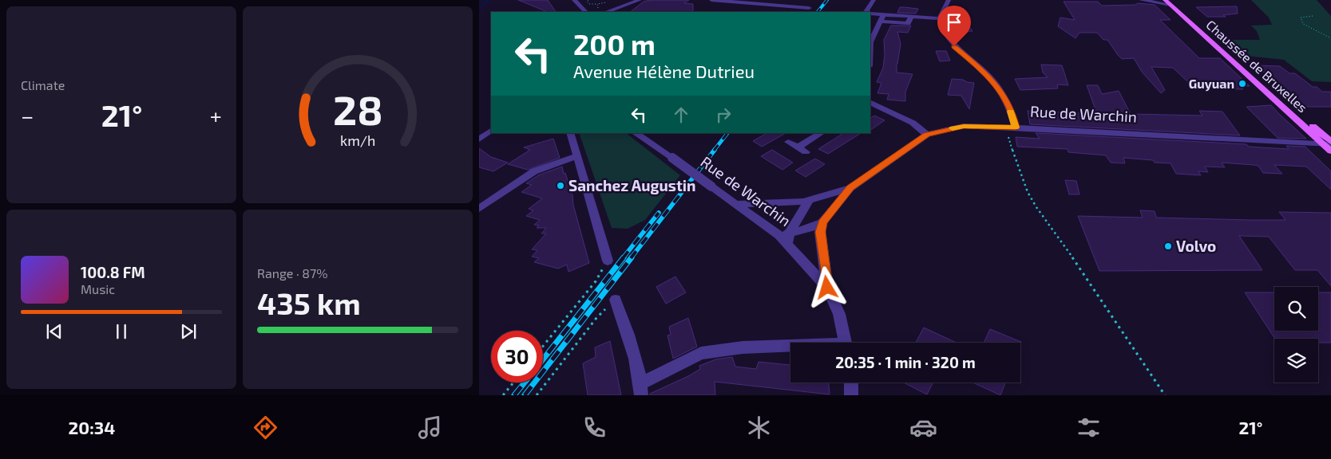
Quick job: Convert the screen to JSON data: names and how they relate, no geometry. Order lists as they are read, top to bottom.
{
  "streets": {
    "main road": ["Chaussée de Bruxelles"],
    "street": ["Rue de Warchin"]
  },
  "crossings": [
    ["Chaussée de Bruxelles", "Rue de Warchin"]
  ],
  "places": ["Guyuan", "Sanchez Augustin", "Volvo"],
  "page": {
    "tile": [
      "Climate",
      ["Range · 87%", "435 km"]
    ],
    "turn": ["200 m", "Avenue Hélène Dutrieu"],
    "heat": ["−", "21°", "+"],
    "song": ["100.8 FM", "Music"],
    "limit": "30",
    "trip": "20:35 · 1 min · 320 m",
    "tabs": ["20:34", "21°"],
    "gauge": ["28", "km/h"]
  }
}
